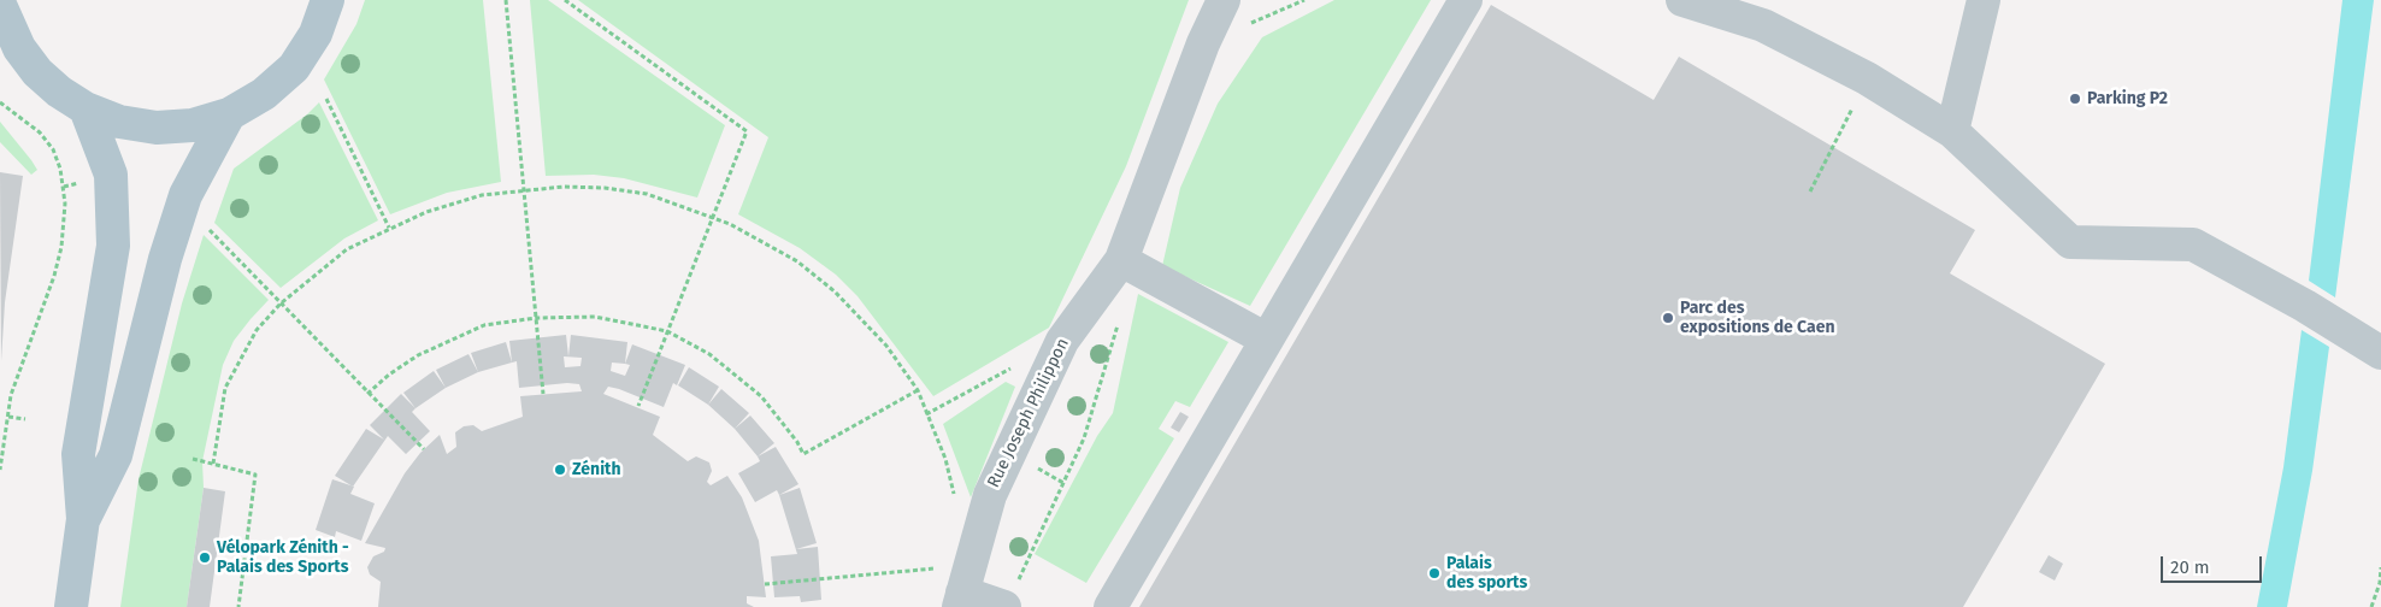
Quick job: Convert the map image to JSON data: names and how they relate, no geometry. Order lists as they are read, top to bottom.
{
  "streets": {
    "street": ["Rue Joseph Philippon"]
  },
  "places": [
    "Parking P2",
    "Parc des expositions de Caen",
    "Zénith",
    "Vélopark Zénith - Palais des Sports",
    "Palais des sports"
  ],
  "scale_bar": "20 m"
}
